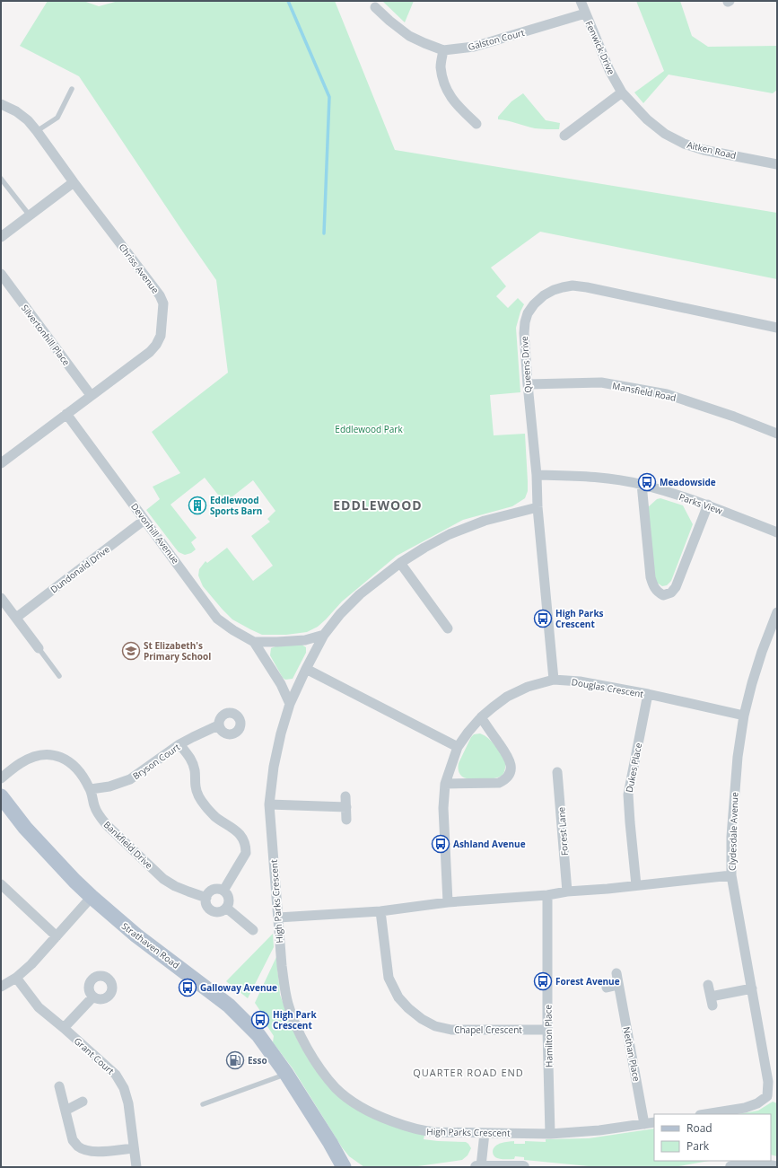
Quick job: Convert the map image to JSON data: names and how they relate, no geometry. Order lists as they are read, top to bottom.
{
  "streets": {
    "main road": ["Strathaven Road"],
    "street": [
      "Galston Court",
      "Fenwick Drive",
      "Aitken Road",
      "Chriss Avenue",
      "Silvertonhill Place",
      "Queens Drive",
      "Mansfield Road",
      "Parks View",
      "Devonhill Avenue",
      "Dundonald Drive",
      "Douglas Crescent",
      "Bryson Court",
      "Dukes Place",
      "Forest Lane",
      "Clydesdale Avenue",
      "Bankfield Drive",
      "High Parks Crescent",
      "Chapel Crescent",
      "Hamilton Place",
      "Nethan Place",
      "Grant Court"
    ]
  },
  "crossings": [
    ["Galston Court", "Fenwick Drive"],
    ["Fenwick Drive", "Aitken Road"],
    ["Chriss Avenue", "Silvertonhill Place"],
    ["Chriss Avenue", "Devonhill Avenue"],
    ["Queens Drive", "Mansfield Road"],
    ["Queens Drive", "Parks View"],
    ["Queens Drive", "Douglas Crescent"],
    ["Queens Drive", "High Parks Crescent"],
    ["Devonhill Avenue", "Dundonald Drive"],
    ["Devonhill Avenue", "High Parks Crescent"],
    ["Douglas Crescent", "Dukes Place"],
    ["Douglas Crescent", "Clydesdale Avenue"],
    ["Bryson Court", "Bankfield Drive"],
    ["High Parks Crescent", "Hamilton Place"],
    ["High Parks Crescent", "Nethan Place"],
    ["Chapel Crescent", "Hamilton Place"]
  ],
  "districts": ["EDDLEWOOD", "QUARTER ROAD END"],
  "parks": ["Eddlewood Park"],
  "places": {
    "bus stop": [
      "Meadowside",
      "High Parks Crescent",
      "Ashland Avenue",
      "Forest Avenue",
      "Galloway Avenue",
      "High Park Crescent"
    ],
    "building": ["Eddlewood Sports Barn"],
    "school or university": ["St Elizabeth's Primary School"],
    "fuel station": ["Esso"]
  },
  "legend": ["Road", "Park"]
}
